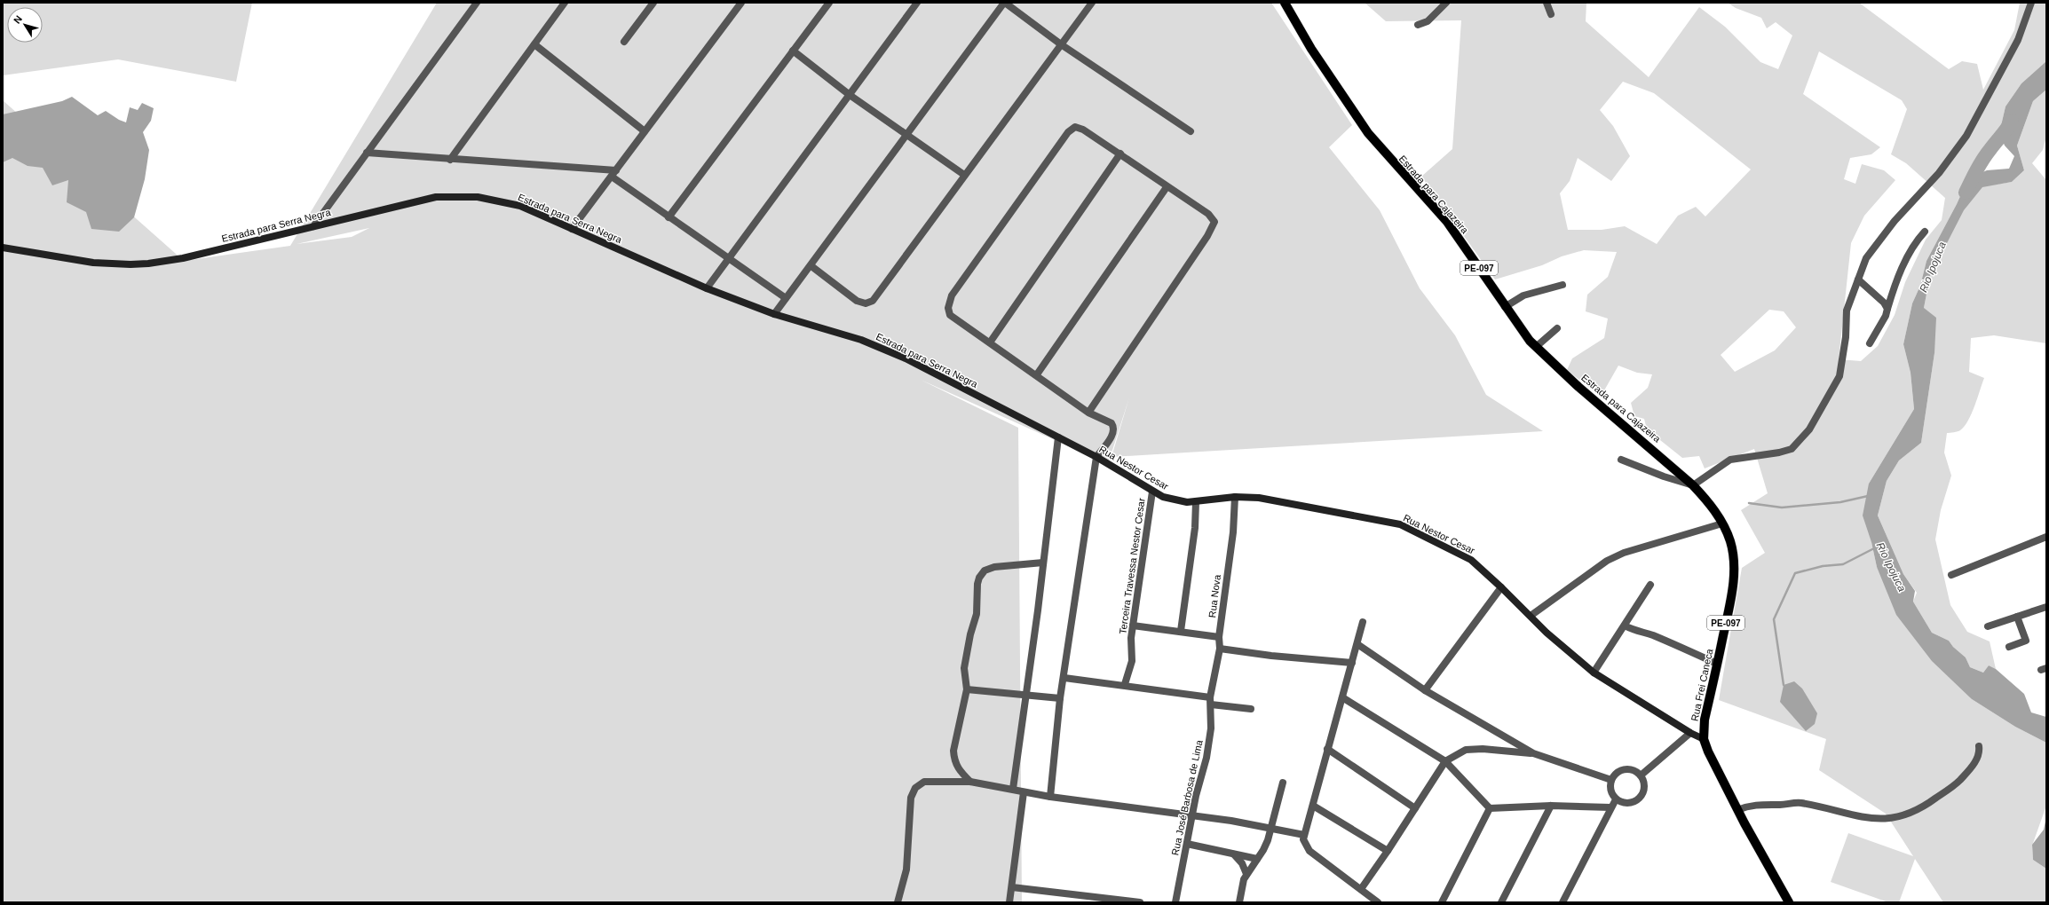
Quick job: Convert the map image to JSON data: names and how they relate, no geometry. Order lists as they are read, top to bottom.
{
  "streets": {
    "main road": ["Estrada para Cajazeira", "PE-097", "Rua Frei Caneca"],
    "street": [
      "Estrada para Serra Negra",
      "Rua Nestor Cesar",
      "Terceira Travessa Nestor Cesar",
      "Rua Nova",
      "Rua José Barbosa de Lima"
    ]
  },
  "crossings": [
    ["Estrada para Cajazeira", "Rua Frei Caneca"],
    ["Estrada para Serra Negra", "Rua Nestor Cesar"],
    ["Rua Nestor Cesar", "Terceira Travessa Nestor Cesar"],
    ["Rua Nestor Cesar", "Rua Nova"],
    ["Rua Nestor Cesar", "Rua Frei Caneca"],
    ["Rua Nova", "Rua José Barbosa de Lima"]
  ],
  "water": ["Rio Ipojuca"],
  "north": "top left"
}
